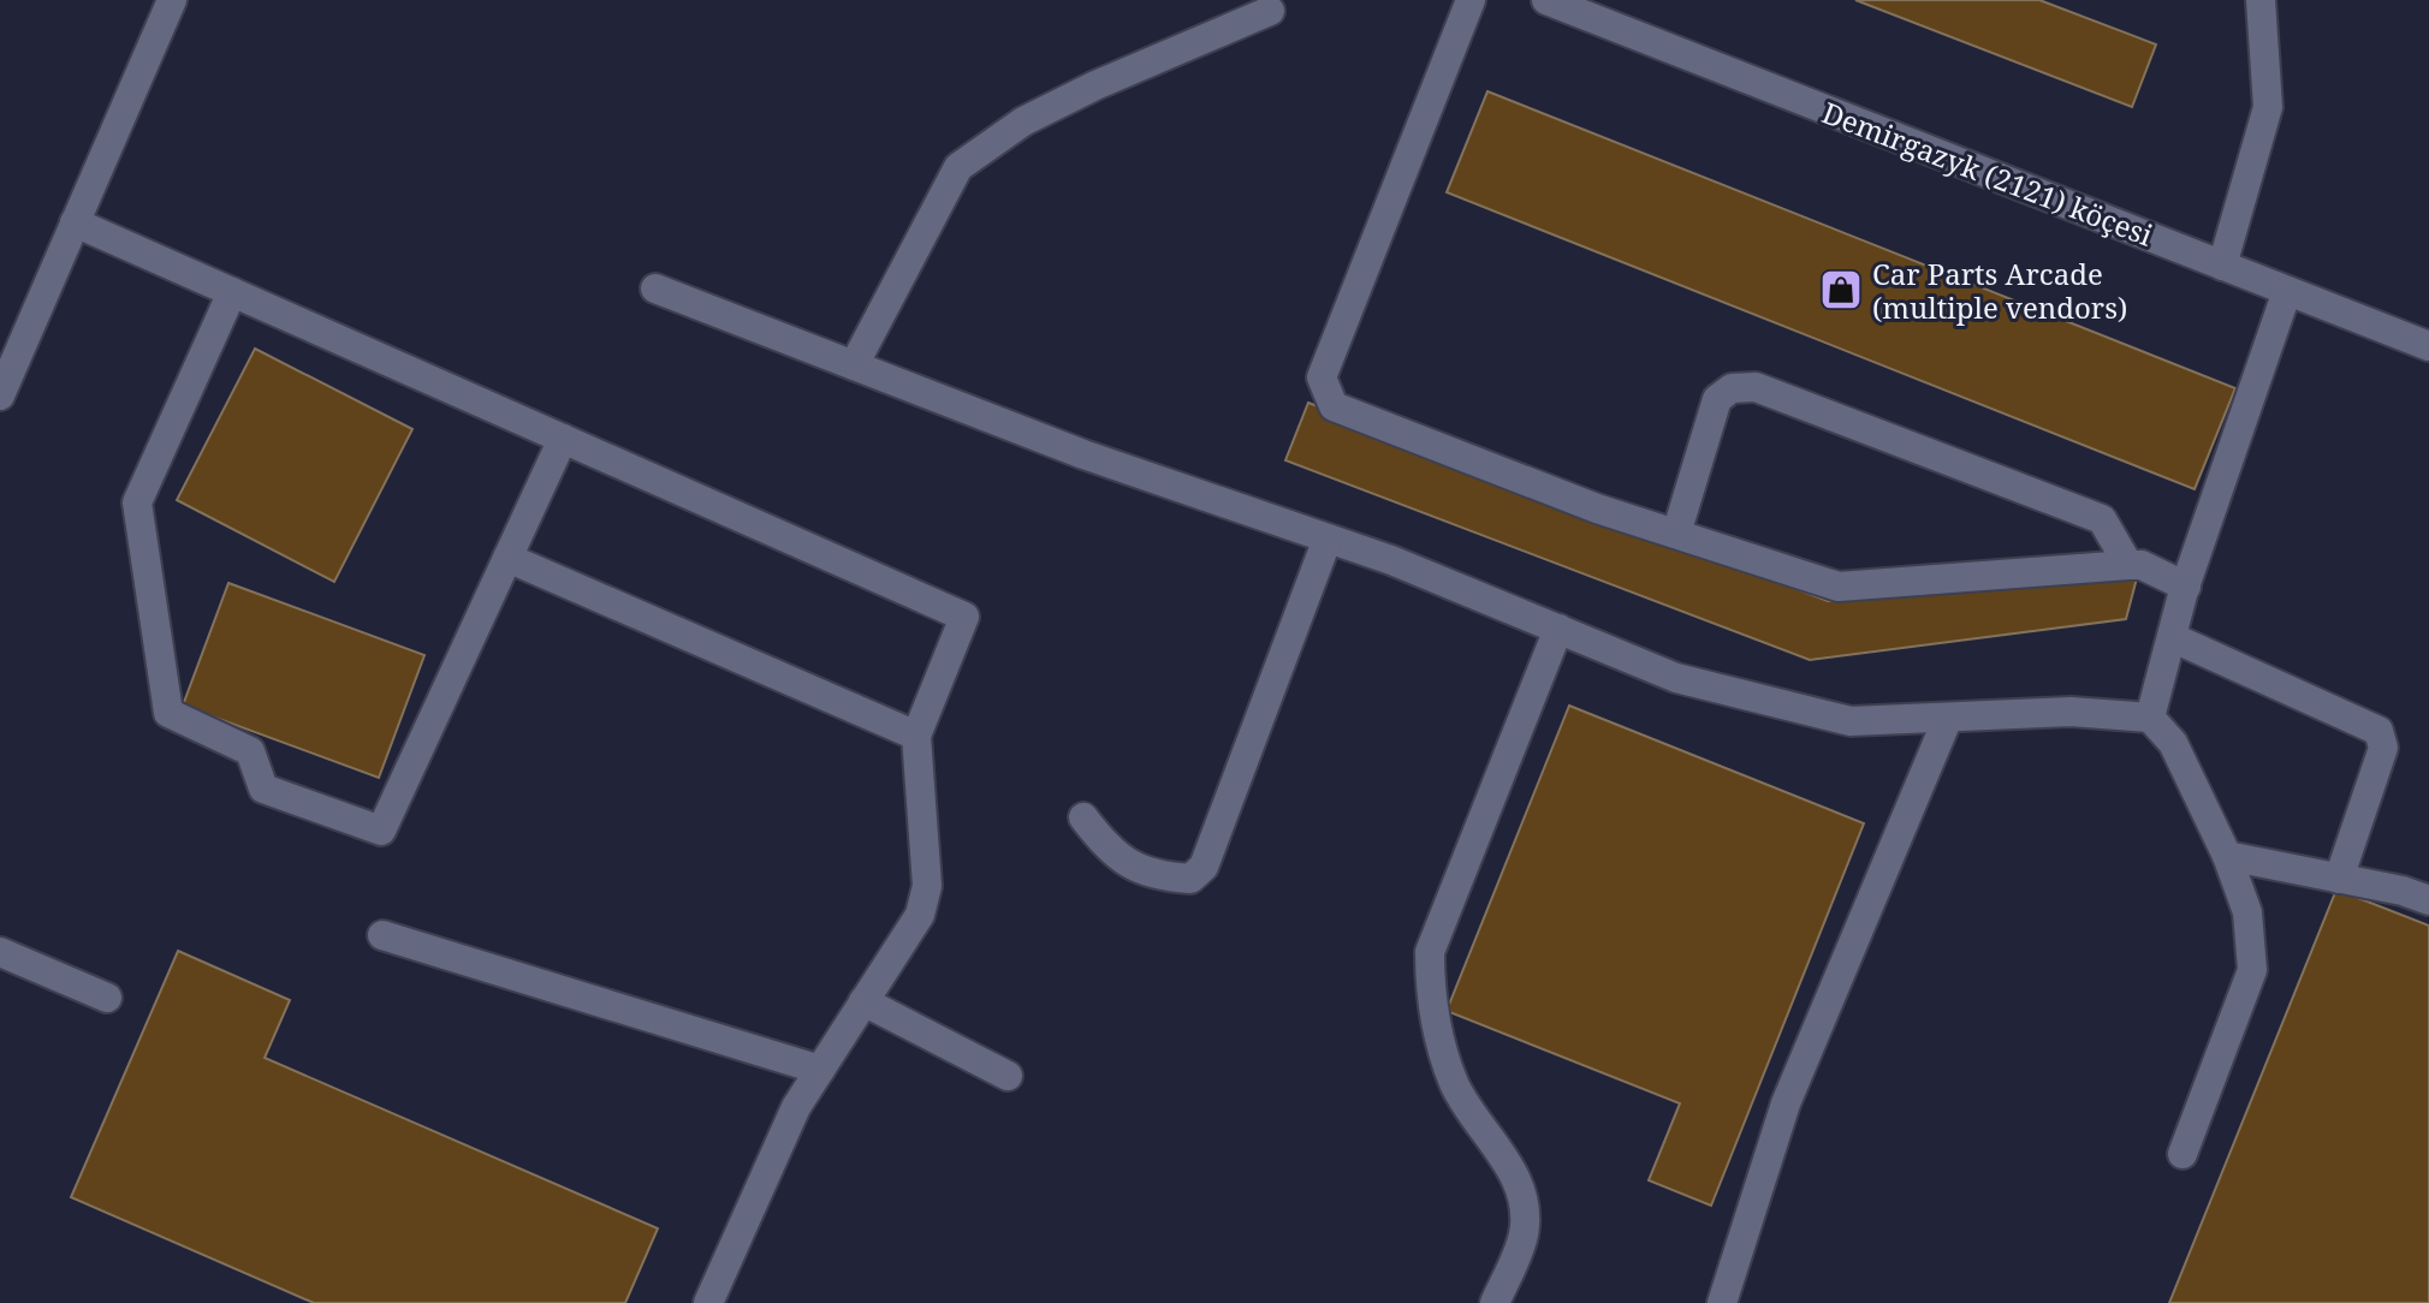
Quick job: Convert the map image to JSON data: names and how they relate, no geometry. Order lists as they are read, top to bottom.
{
  "streets": {
    "street": ["Demirgazyk (2121) köçesi"]
  },
  "places": {
    "shop": ["Car Parts Arcade (multiple vendors)"]
  }
}
